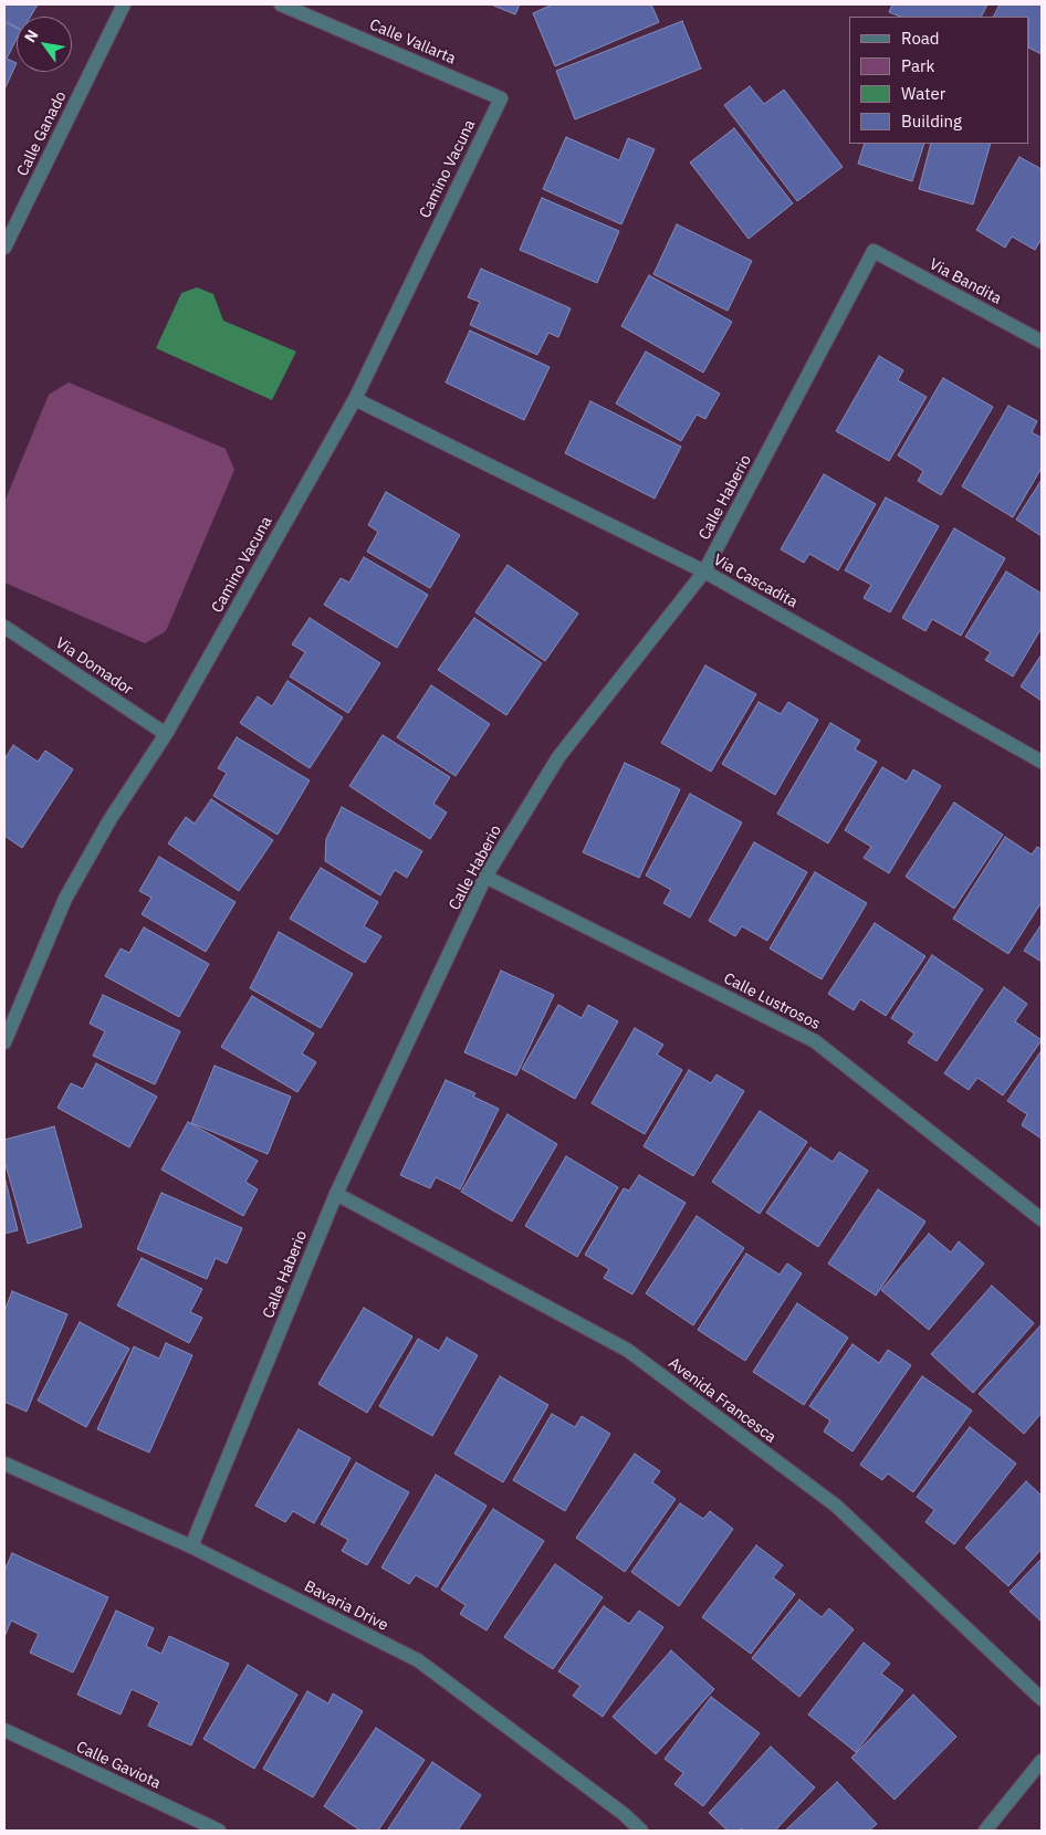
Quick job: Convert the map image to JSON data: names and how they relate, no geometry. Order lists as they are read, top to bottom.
{
  "streets": {
    "street": [
      "Calle Vallarta",
      "Calle Ganado",
      "Camino Vacuna",
      "Via Bandita",
      "Calle Haberio",
      "Via Cascadita",
      "Via Domador",
      "Calle Lustrosos",
      "Avenida Francesca",
      "Bavaria Drive",
      "Calle Gaviota"
    ]
  },
  "crossings": [
    ["Calle Vallarta", "Camino Vacuna"],
    ["Camino Vacuna", "Via Cascadita"],
    ["Camino Vacuna", "Via Domador"],
    ["Via Bandita", "Calle Haberio"],
    ["Calle Haberio", "Via Cascadita"],
    ["Calle Haberio", "Calle Lustrosos"],
    ["Calle Haberio", "Avenida Francesca"],
    ["Calle Haberio", "Bavaria Drive"]
  ],
  "legend": [
    "Road",
    "Park",
    "Water",
    "Building"
  ],
  "north": "top left"
}
